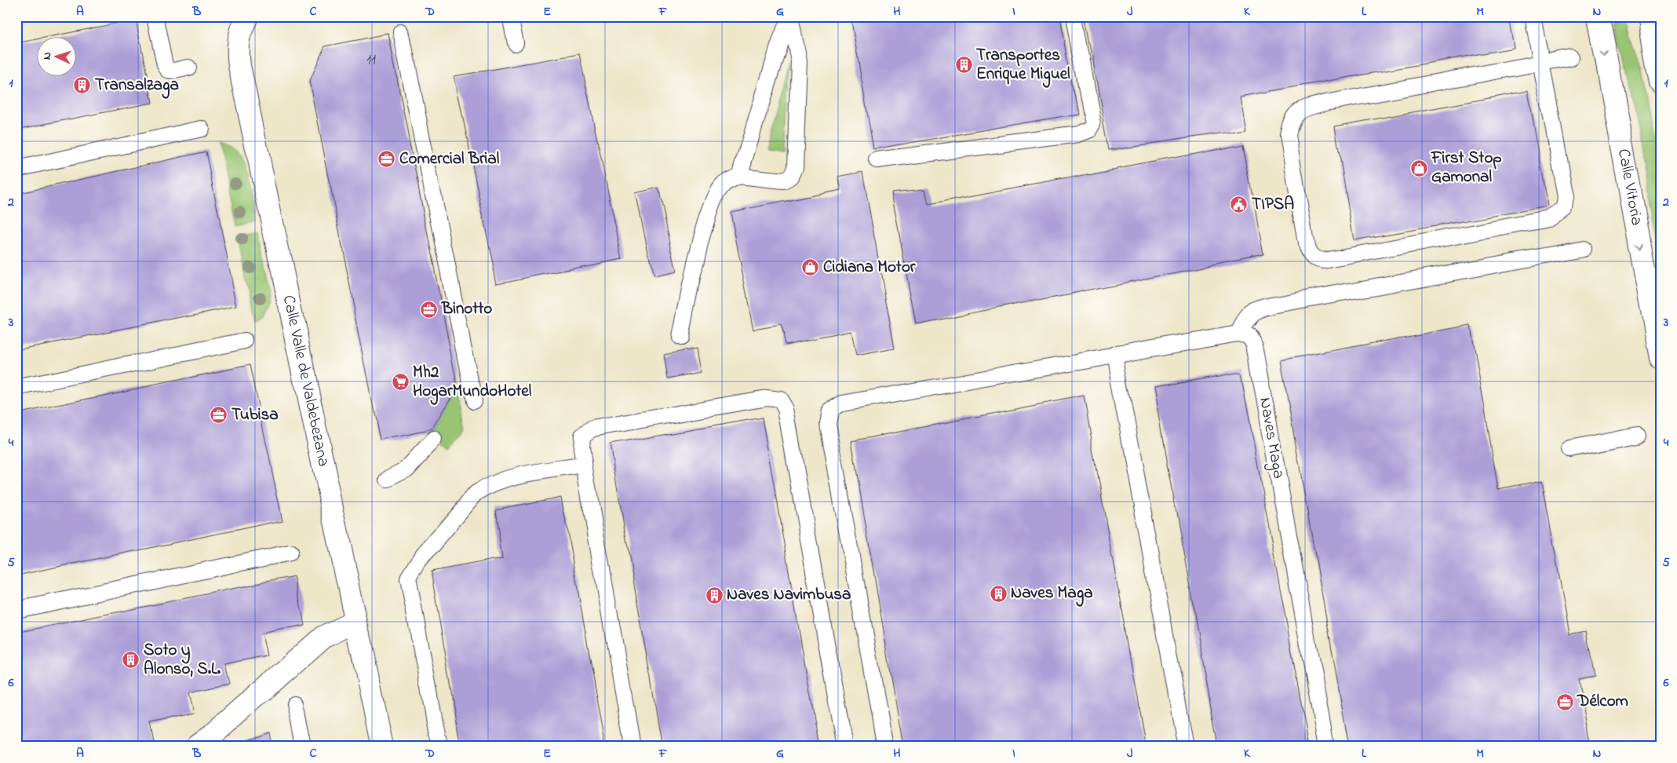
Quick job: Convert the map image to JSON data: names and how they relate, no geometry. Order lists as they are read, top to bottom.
{
  "streets": {
    "main road": ["Calle Vitoria", "Calle Valle de Valdebezana"],
    "lane": ["Naves Maga"]
  },
  "one_way": ["Calle Vitoria"],
  "places": {
    "building": [
      "Transportes Enrique Miguel",
      "Transalzaga",
      "Naves Maga",
      "Naves Navimbusa",
      "Soto y Alonso, S.L."
    ],
    "office": [
      "Comercial Brial",
      "Binotto",
      "Tubisa",
      "Délcom"
    ],
    "shop": ["First Stop Gamonal", "Cidiana Motor"],
    "public building": ["TIPSA"],
    "supermarket": ["Mh2 HogarMundoHotel"]
  },
  "house_numbers": ["11"],
  "north": "left",
  "grid": {
    "columns": [
      "A",
      "B",
      "C",
      "D",
      "E",
      "F",
      "G",
      "H",
      "I",
      "J",
      "K",
      "L",
      "M",
      "N"
    ],
    "rows": [
      "1",
      "2",
      "3",
      "4",
      "5",
      "6"
    ]
  }
}
